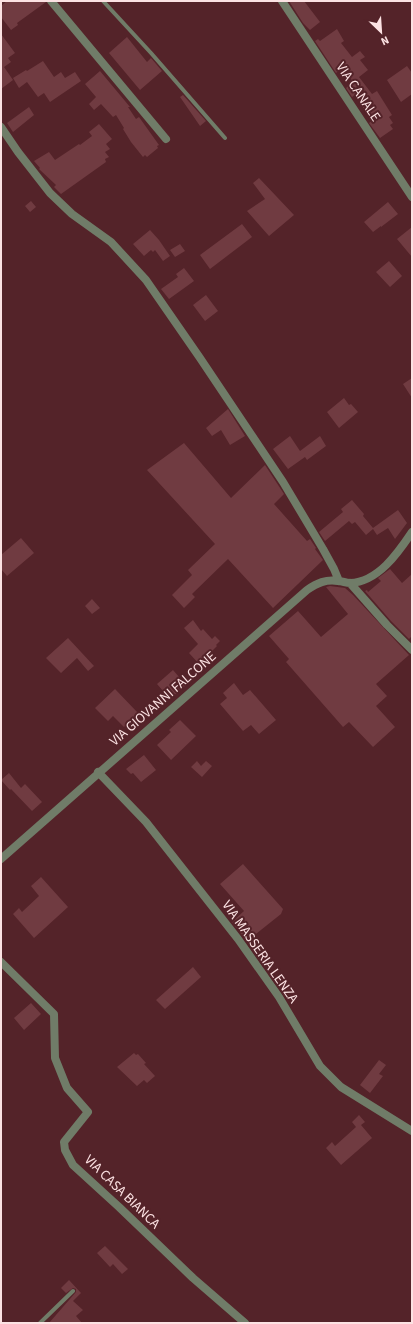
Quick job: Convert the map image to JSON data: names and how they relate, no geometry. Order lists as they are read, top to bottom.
{
  "streets": {
    "street": [
      "VIA CANALE",
      "VIA GIOVANNI FALCONE",
      "VIA MASSERIA LENZA",
      "VIA CASA BIANCA"
    ]
  },
  "crossings": [
    ["VIA GIOVANNI FALCONE", "VIA MASSERIA LENZA"]
  ],
  "north": "bottom right"
}
